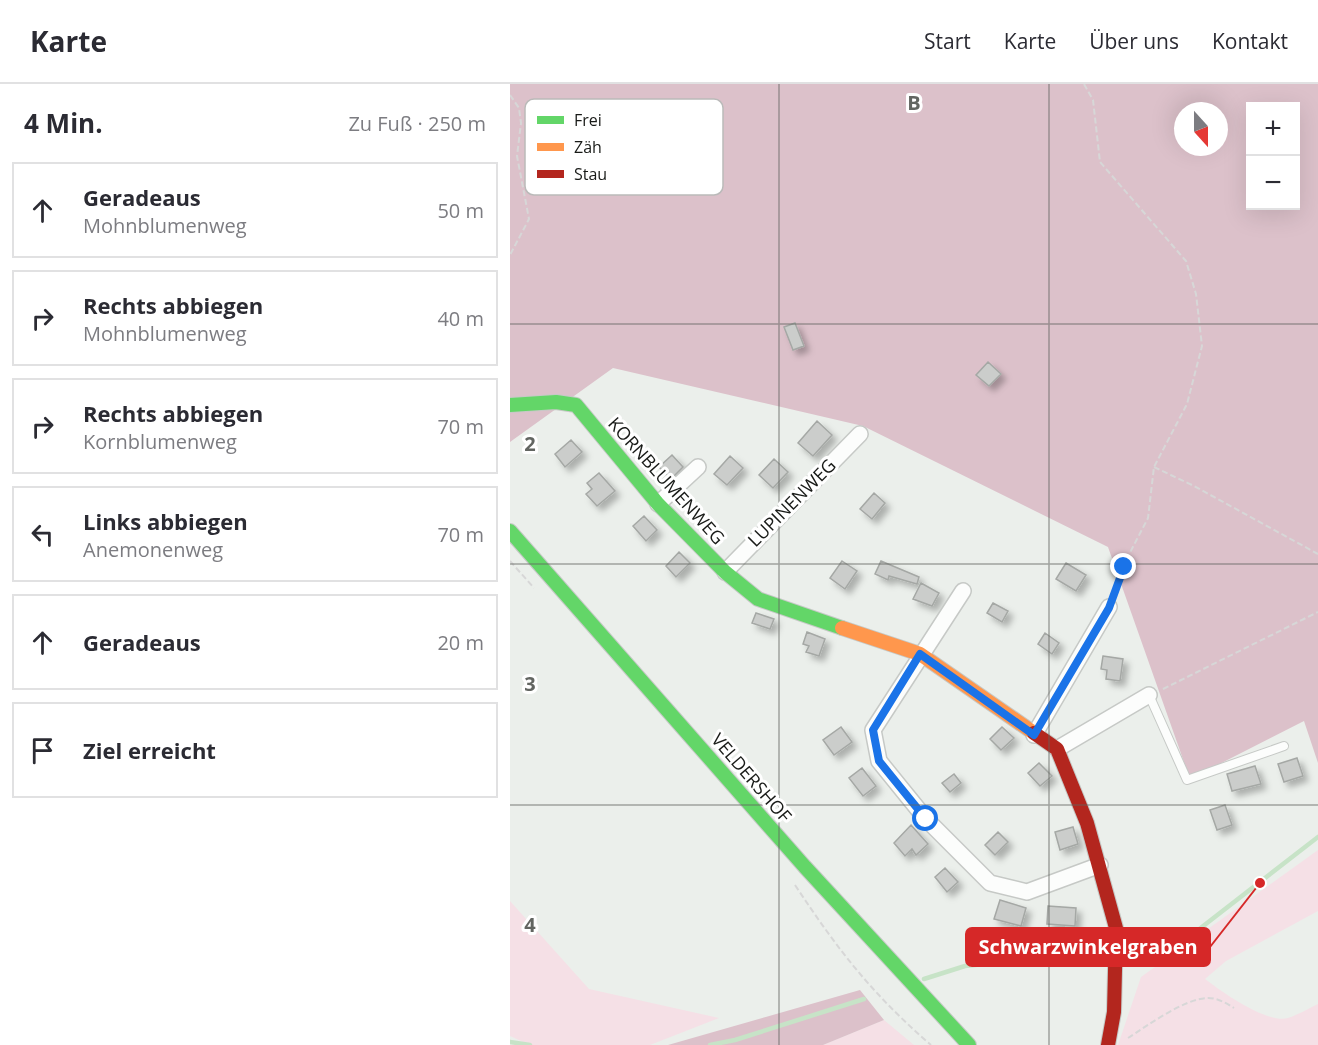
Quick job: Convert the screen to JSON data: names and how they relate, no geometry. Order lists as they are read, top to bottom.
{
  "streets": {
    "street": ["KORNBLUMENWEG", "LUPINENWEG", "VELDERSHOF"]
  },
  "crossings": [
    ["KORNBLUMENWEG", "LUPINENWEG"]
  ],
  "places": ["Schwarzwinkelgraben"],
  "legend": ["Frei", "Zäh", "Stau"],
  "north": "bottom",
  "page": {
    "header": "Karte",
    "nav": [
      "Start",
      "Karte",
      "Über uns",
      "Kontakt"
    ],
    "heading": ["4 Min.", "Zu Fuß · 250 m"],
    "map_buttons": ["+", "−"],
    "list": [
      ["Geradeaus", "Mohnblumenweg", "50 m"],
      ["Rechts abbiegen", "Mohnblumenweg", "40 m"],
      ["Rechts abbiegen", "Kornblumenweg", "70 m"],
      ["Links abbiegen", "Anemonenweg", "70 m"],
      ["Geradeaus", "20 m"],
      "Ziel erreicht"
    ]
  },
  "grid": {
    "columns": ["B"],
    "rows": ["2", "3", "4"]
  }
}
